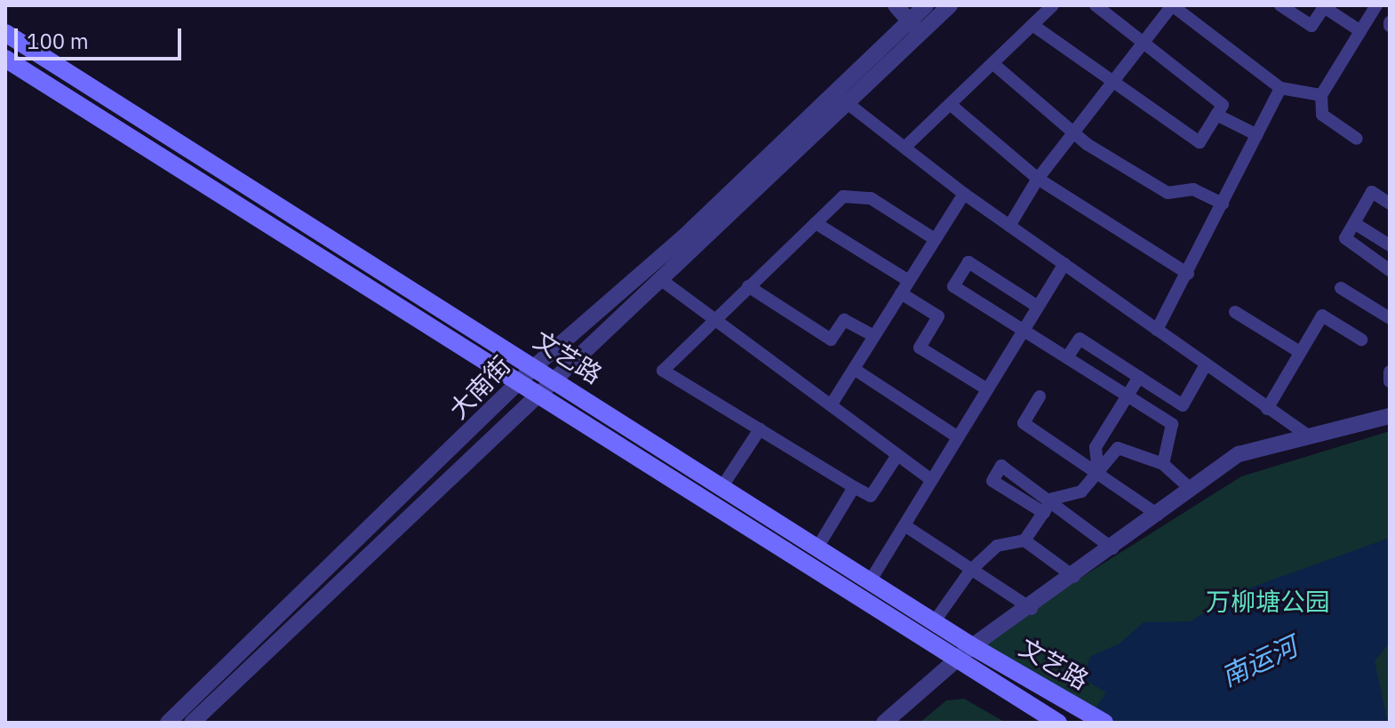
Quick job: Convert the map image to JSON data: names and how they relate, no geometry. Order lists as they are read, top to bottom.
{
  "streets": {
    "main road": ["文艺路"],
    "street": ["大南街"]
  },
  "crossings": [
    ["文艺路", "大南街"]
  ],
  "water": ["南运河"],
  "parks": ["万柳塘公园"],
  "scale_bar": "100 m"
}
